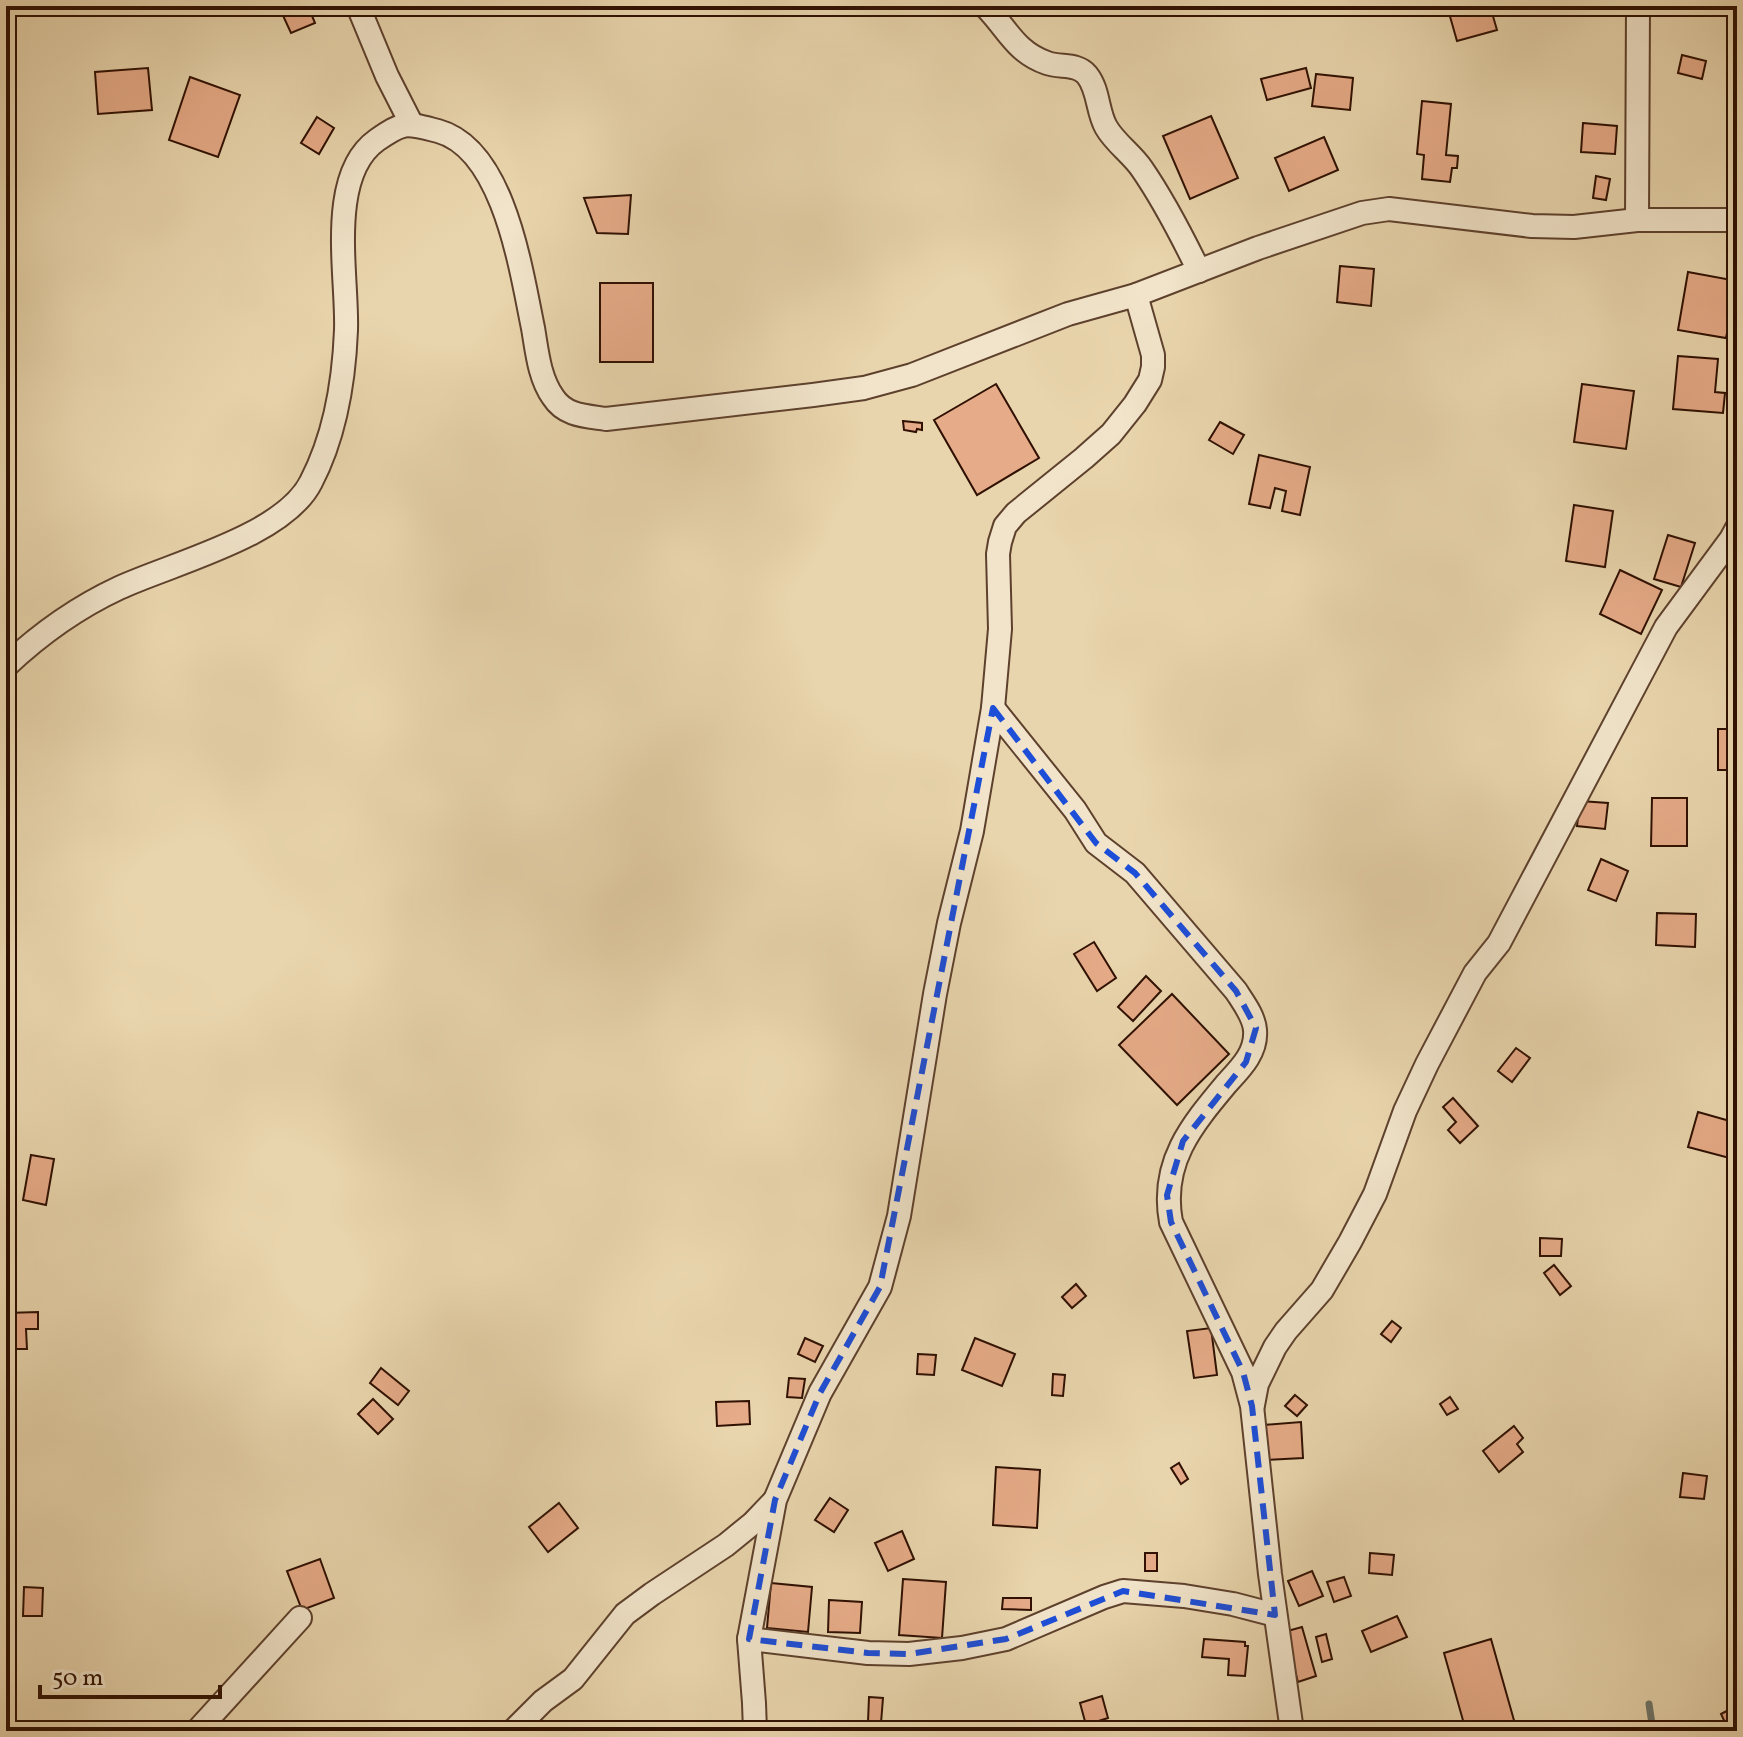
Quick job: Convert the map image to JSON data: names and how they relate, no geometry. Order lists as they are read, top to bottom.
{
  "scale_bar": "50 m"
}
